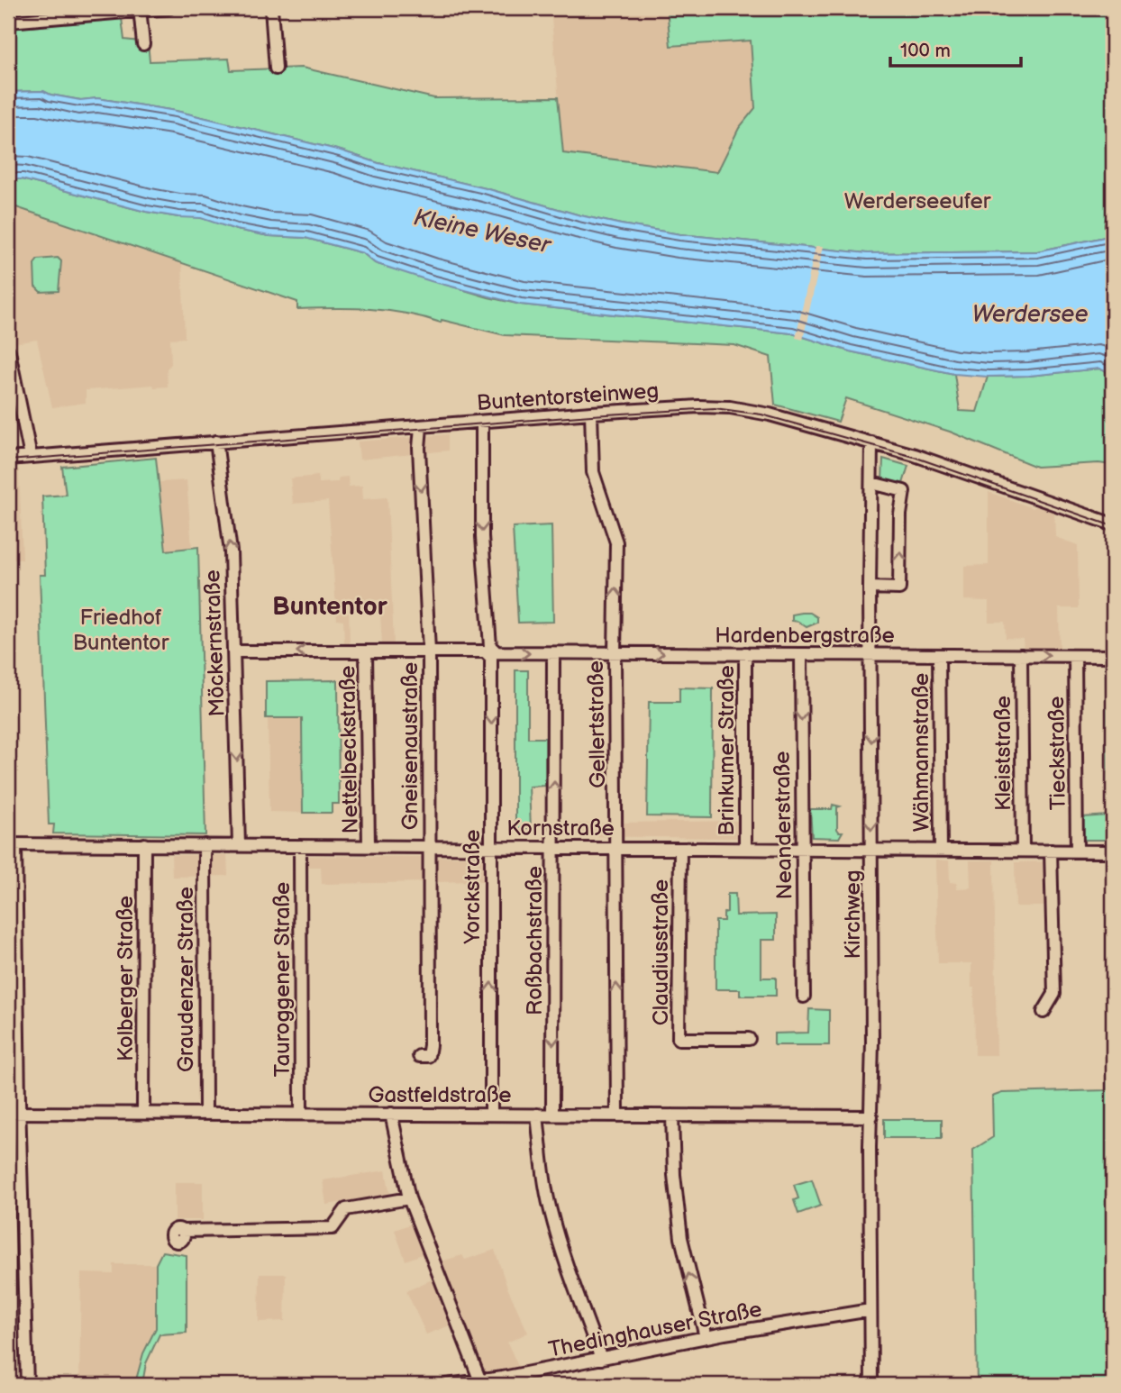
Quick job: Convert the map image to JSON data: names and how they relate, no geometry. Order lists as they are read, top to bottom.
{
  "streets": {
    "street": [
      "Buntentorsteinweg",
      "Hardenbergstraße",
      "Möckernstraße",
      "Gellertstraße",
      "Gneisenaustraße",
      "Nettelbeckstraße",
      "Brinkumer Straße",
      "Wähmannstraße",
      "Kleiststraße",
      "Tieckstraße",
      "Neanderstraße",
      "Kornstraße",
      "Yorckstraße",
      "Kirchweg",
      "Roßbachstraße",
      "Claudiusstraße",
      "Kolberger Straße",
      "Graudenzer Straße",
      "Tauroggener Straße",
      "Gastfeldstraße",
      "Thedinghauser Straße"
    ]
  },
  "crossings": [
    ["Buntentorsteinweg", "Möckernstraße"],
    ["Buntentorsteinweg", "Gellertstraße"],
    ["Buntentorsteinweg", "Gneisenaustraße"],
    ["Buntentorsteinweg", "Yorckstraße"],
    ["Buntentorsteinweg", "Kirchweg"],
    ["Hardenbergstraße", "Möckernstraße"],
    ["Hardenbergstraße", "Gellertstraße"],
    ["Hardenbergstraße", "Gneisenaustraße"],
    ["Hardenbergstraße", "Nettelbeckstraße"],
    ["Hardenbergstraße", "Brinkumer Straße"],
    ["Hardenbergstraße", "Wähmannstraße"],
    ["Hardenbergstraße", "Kleiststraße"],
    ["Hardenbergstraße", "Tieckstraße"],
    ["Hardenbergstraße", "Neanderstraße"],
    ["Hardenbergstraße", "Yorckstraße"],
    ["Hardenbergstraße", "Kirchweg"],
    ["Hardenbergstraße", "Roßbachstraße"],
    ["Möckernstraße", "Kornstraße"],
    ["Gellertstraße", "Kornstraße"],
    ["Gellertstraße", "Gastfeldstraße"],
    ["Gneisenaustraße", "Kornstraße"],
    ["Nettelbeckstraße", "Kornstraße"],
    ["Brinkumer Straße", "Kornstraße"],
    ["Wähmannstraße", "Kornstraße"],
    ["Kleiststraße", "Kornstraße"],
    ["Tieckstraße", "Kornstraße"],
    ["Neanderstraße", "Kornstraße"],
    ["Kornstraße", "Yorckstraße"],
    ["Kornstraße", "Kirchweg"],
    ["Kornstraße", "Roßbachstraße"],
    ["Kornstraße", "Claudiusstraße"],
    ["Kornstraße", "Kolberger Straße"],
    ["Kornstraße", "Graudenzer Straße"],
    ["Kornstraße", "Tauroggener Straße"],
    ["Yorckstraße", "Gastfeldstraße"],
    ["Kirchweg", "Gastfeldstraße"],
    ["Kirchweg", "Thedinghauser Straße"],
    ["Roßbachstraße", "Gastfeldstraße"],
    ["Kolberger Straße", "Gastfeldstraße"],
    ["Graudenzer Straße", "Gastfeldstraße"],
    ["Tauroggener Straße", "Gastfeldstraße"]
  ],
  "one_way": ["Gellertstraße", "Gneisenaustraße", "Neanderstraße"],
  "districts": ["Buntentor"],
  "water": ["Kleine Weser", "Werdersee"],
  "parks": ["Werderseeufer", "Friedhof Buntentor"],
  "scale_bar": "100 m"
}
